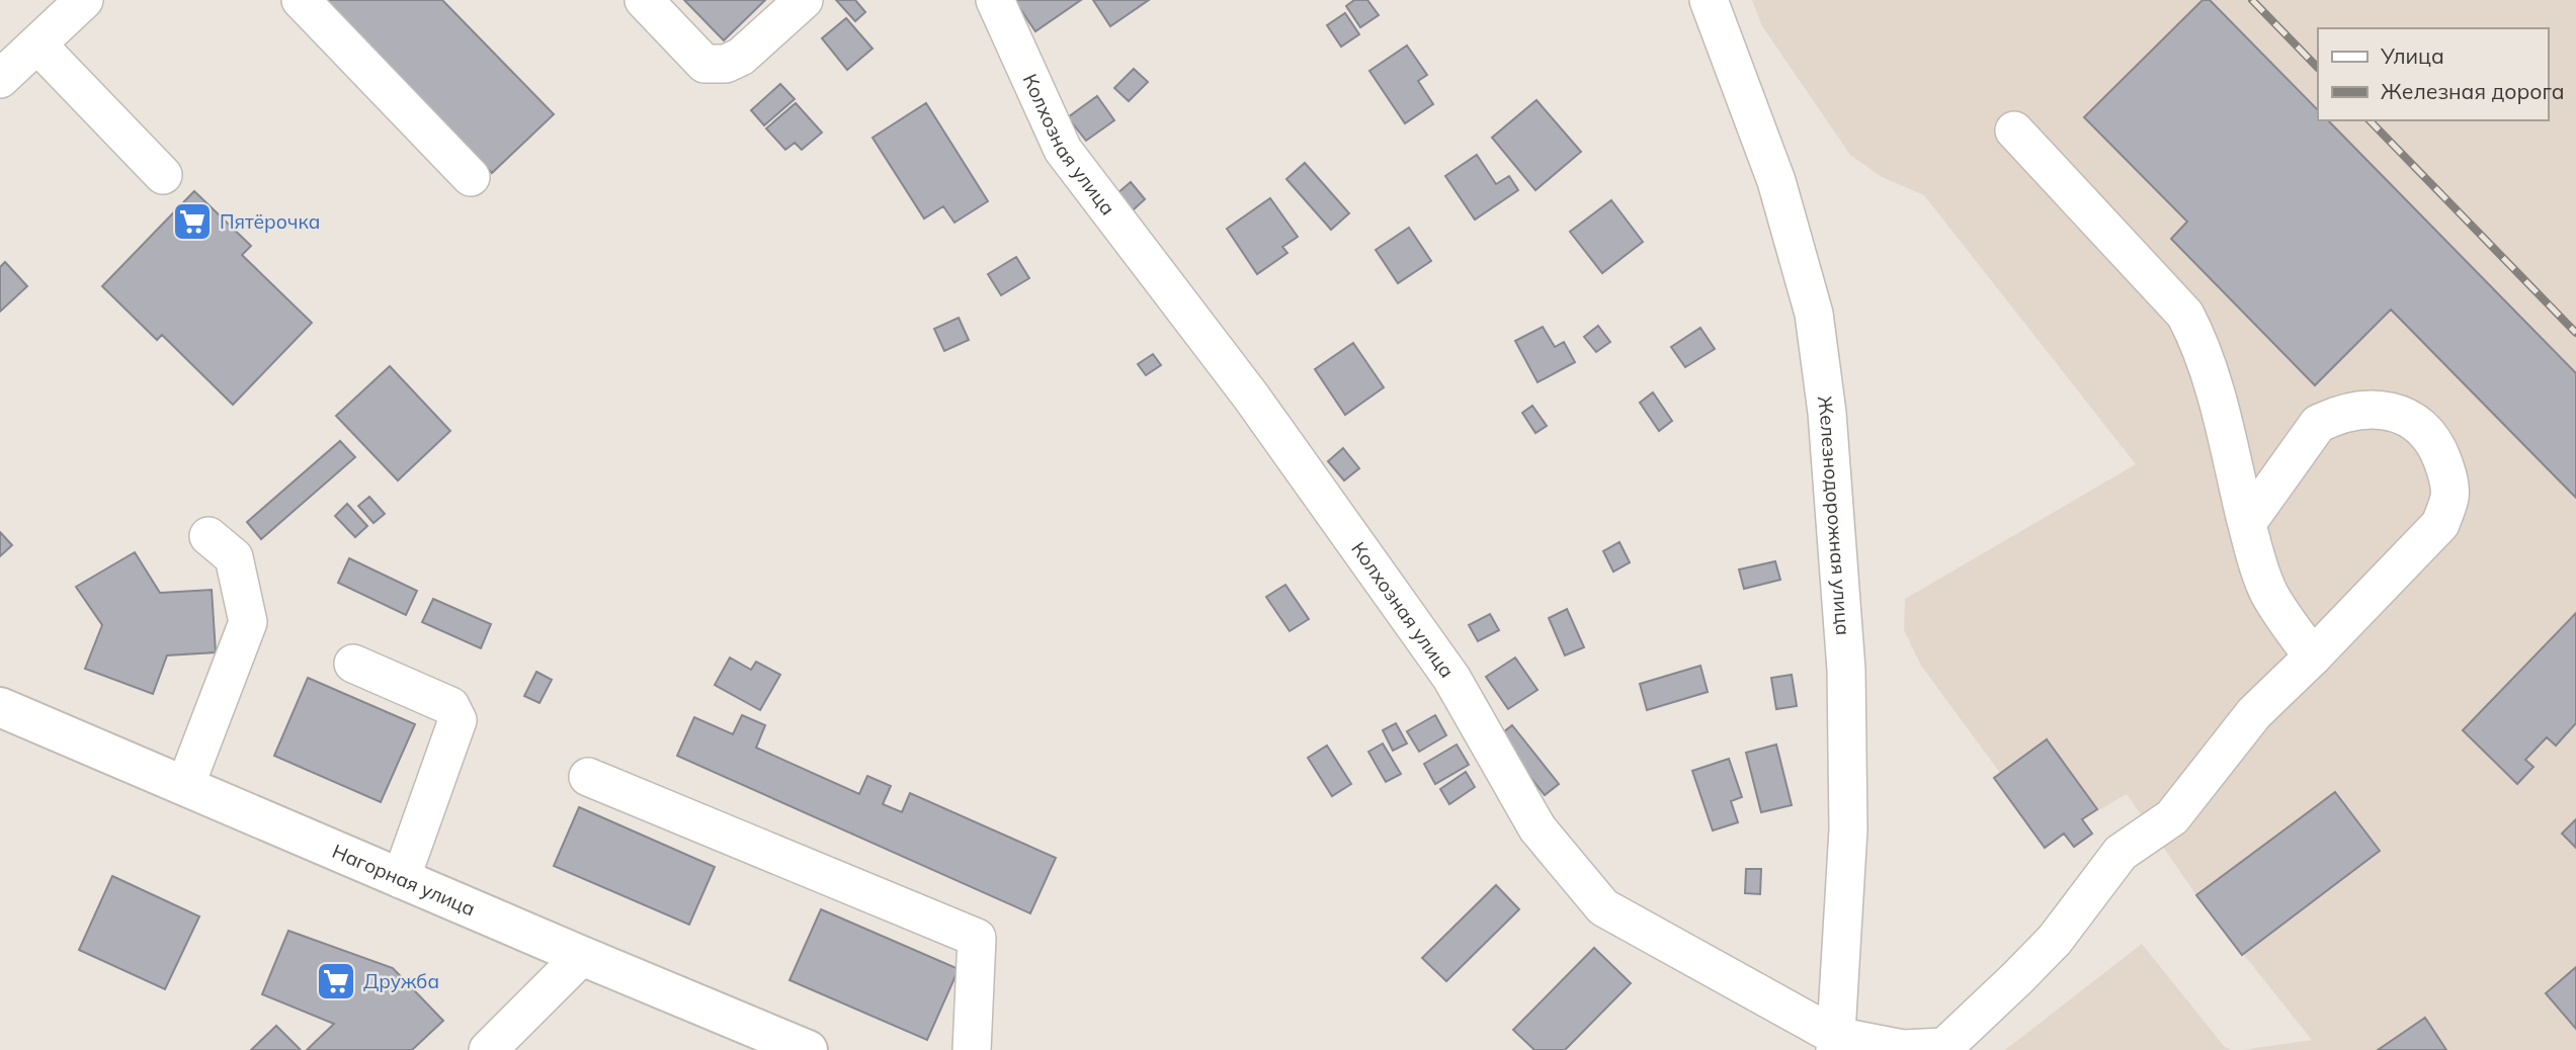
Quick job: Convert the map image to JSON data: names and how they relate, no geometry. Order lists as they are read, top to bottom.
{
  "streets": {
    "main road": ["Нагорная улица"],
    "street": ["Колхозная улица", "Железнодорожная улица"]
  },
  "crossings": [
    ["Колхозная улица", "Железнодорожная улица"]
  ],
  "places": {
    "supermarket": ["Пятёрочка", "Дружба"]
  },
  "legend": ["Улица", "Железная дорога"]
}
